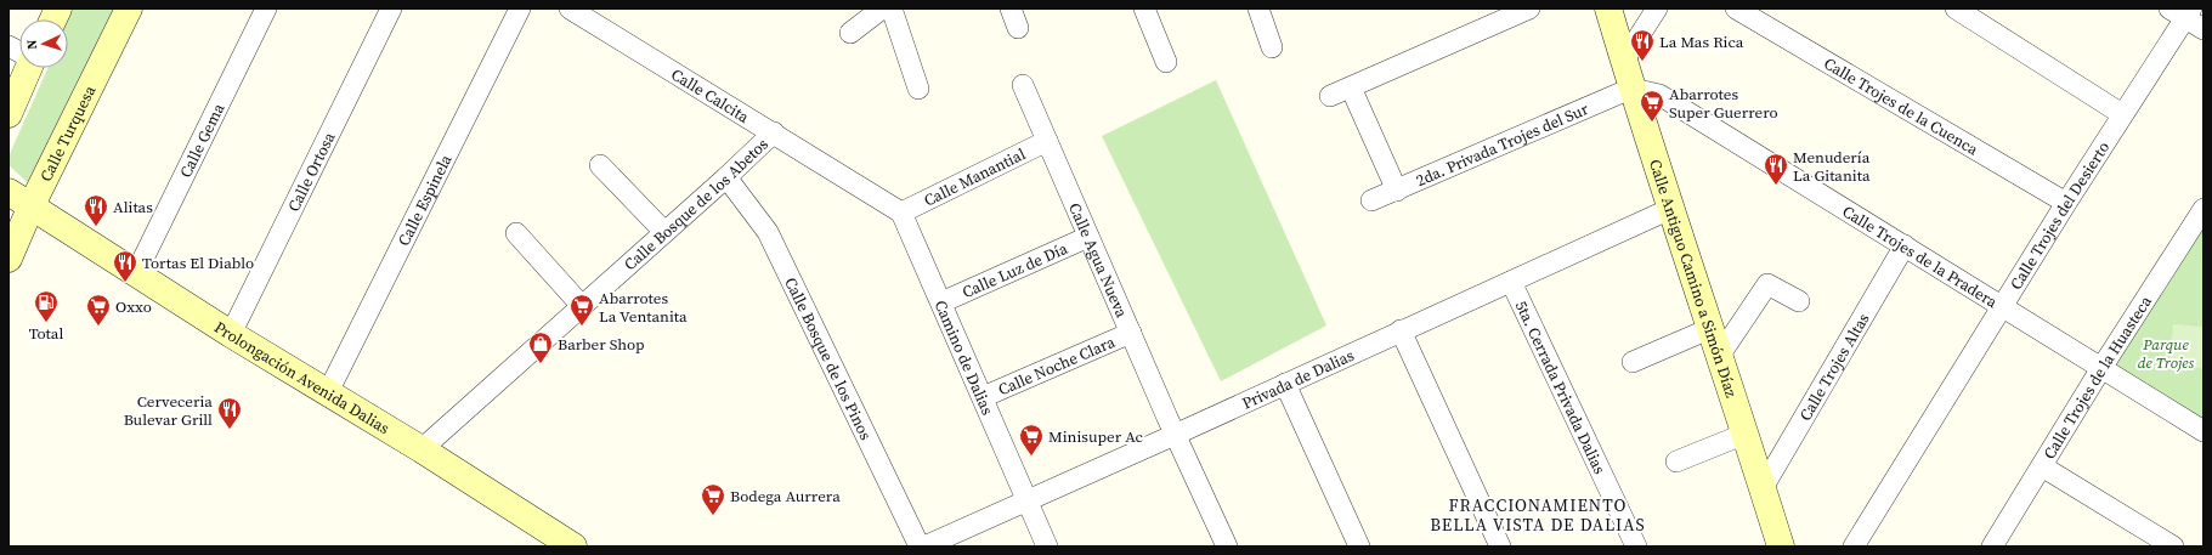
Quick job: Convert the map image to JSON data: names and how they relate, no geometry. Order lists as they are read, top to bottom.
{
  "streets": {
    "main road": ["Calle Turquesa", "Calle Antiguo Camino a Simón Díaz", "Prolongación Avenida Dalias"],
    "street": [
      "Calle Calcita",
      "Calle Trojes de la Cuenca",
      "Calle Gema",
      "2da. Privada Trojes del Sur",
      "Calle Ortosa",
      "Calle Manantial",
      "Calle Espinela",
      "Calle Bosque de los Abetos",
      "Calle Trojes del Desierto",
      "Calle Trojes de la Pradera",
      "Calle Agua Nueva",
      "Calle Luz de Día",
      "Camino de Dalias",
      "Calle Bosque de los Pinos",
      "Calle Noche Clara",
      "Calle Trojes Altas",
      "Calle Trojes de la Huasteca",
      "Privada de Dalias",
      "5ta. Cerrada Privada Dalias"
    ]
  },
  "crossings": [
    ["Calle Calcita", "Calle Manantial"],
    ["Calle Calcita", "Calle Bosque de los Abetos"],
    ["Calle Calcita", "Camino de Dalias"],
    ["Calle Trojes de la Cuenca", "Calle Trojes del Desierto"],
    ["Calle Turquesa", "Prolongación Avenida Dalias"],
    ["Calle Gema", "Prolongación Avenida Dalias"],
    ["2da. Privada Trojes del Sur", "Calle Trojes de la Pradera"],
    ["2da. Privada Trojes del Sur", "Calle Antiguo Camino a Simón Díaz"],
    ["Calle Ortosa", "Prolongación Avenida Dalias"],
    ["Calle Manantial", "Calle Agua Nueva"],
    ["Calle Manantial", "Camino de Dalias"],
    ["Calle Espinela", "Prolongación Avenida Dalias"],
    ["Calle Bosque de los Abetos", "Calle Bosque de los Pinos"],
    ["Calle Bosque de los Abetos", "Prolongación Avenida Dalias"],
    ["Calle Trojes del Desierto", "Calle Trojes de la Pradera"],
    ["Calle Trojes de la Pradera", "Calle Antiguo Camino a Simón Díaz"],
    ["Calle Trojes de la Pradera", "Calle Trojes Altas"],
    ["Calle Trojes de la Pradera", "Calle Trojes de la Huasteca"],
    ["Calle Agua Nueva", "Calle Luz de Día"],
    ["Calle Agua Nueva", "Calle Noche Clara"],
    ["Calle Agua Nueva", "Privada de Dalias"],
    ["Calle Luz de Día", "Camino de Dalias"],
    ["Calle Antiguo Camino a Simón Díaz", "Calle Trojes Altas"],
    ["Calle Antiguo Camino a Simón Díaz", "Privada de Dalias"],
    ["Camino de Dalias", "Calle Noche Clara"],
    ["Camino de Dalias", "Privada de Dalias"],
    ["Privada de Dalias", "5ta. Cerrada Privada Dalias"]
  ],
  "districts": ["FRACCIONAMIENTO BELLA VISTA DE DALIAS"],
  "parks": ["Parque de Trojes"],
  "places": {
    "restaurant": [
      "La Mas Rica",
      "Menudería La Gitanita",
      "Alitas",
      "Tortas El Diablo",
      "Cerveceria Bulevar Grill"
    ],
    "supermarket": [
      "Abarrotes Super Guerrero",
      "Oxxo",
      "Abarrotes La Ventanita",
      "Minisuper Ac",
      "Bodega Aurrera"
    ],
    "fuel station": ["Total"],
    "shop": ["Barber Shop"]
  },
  "north": "left"
}
